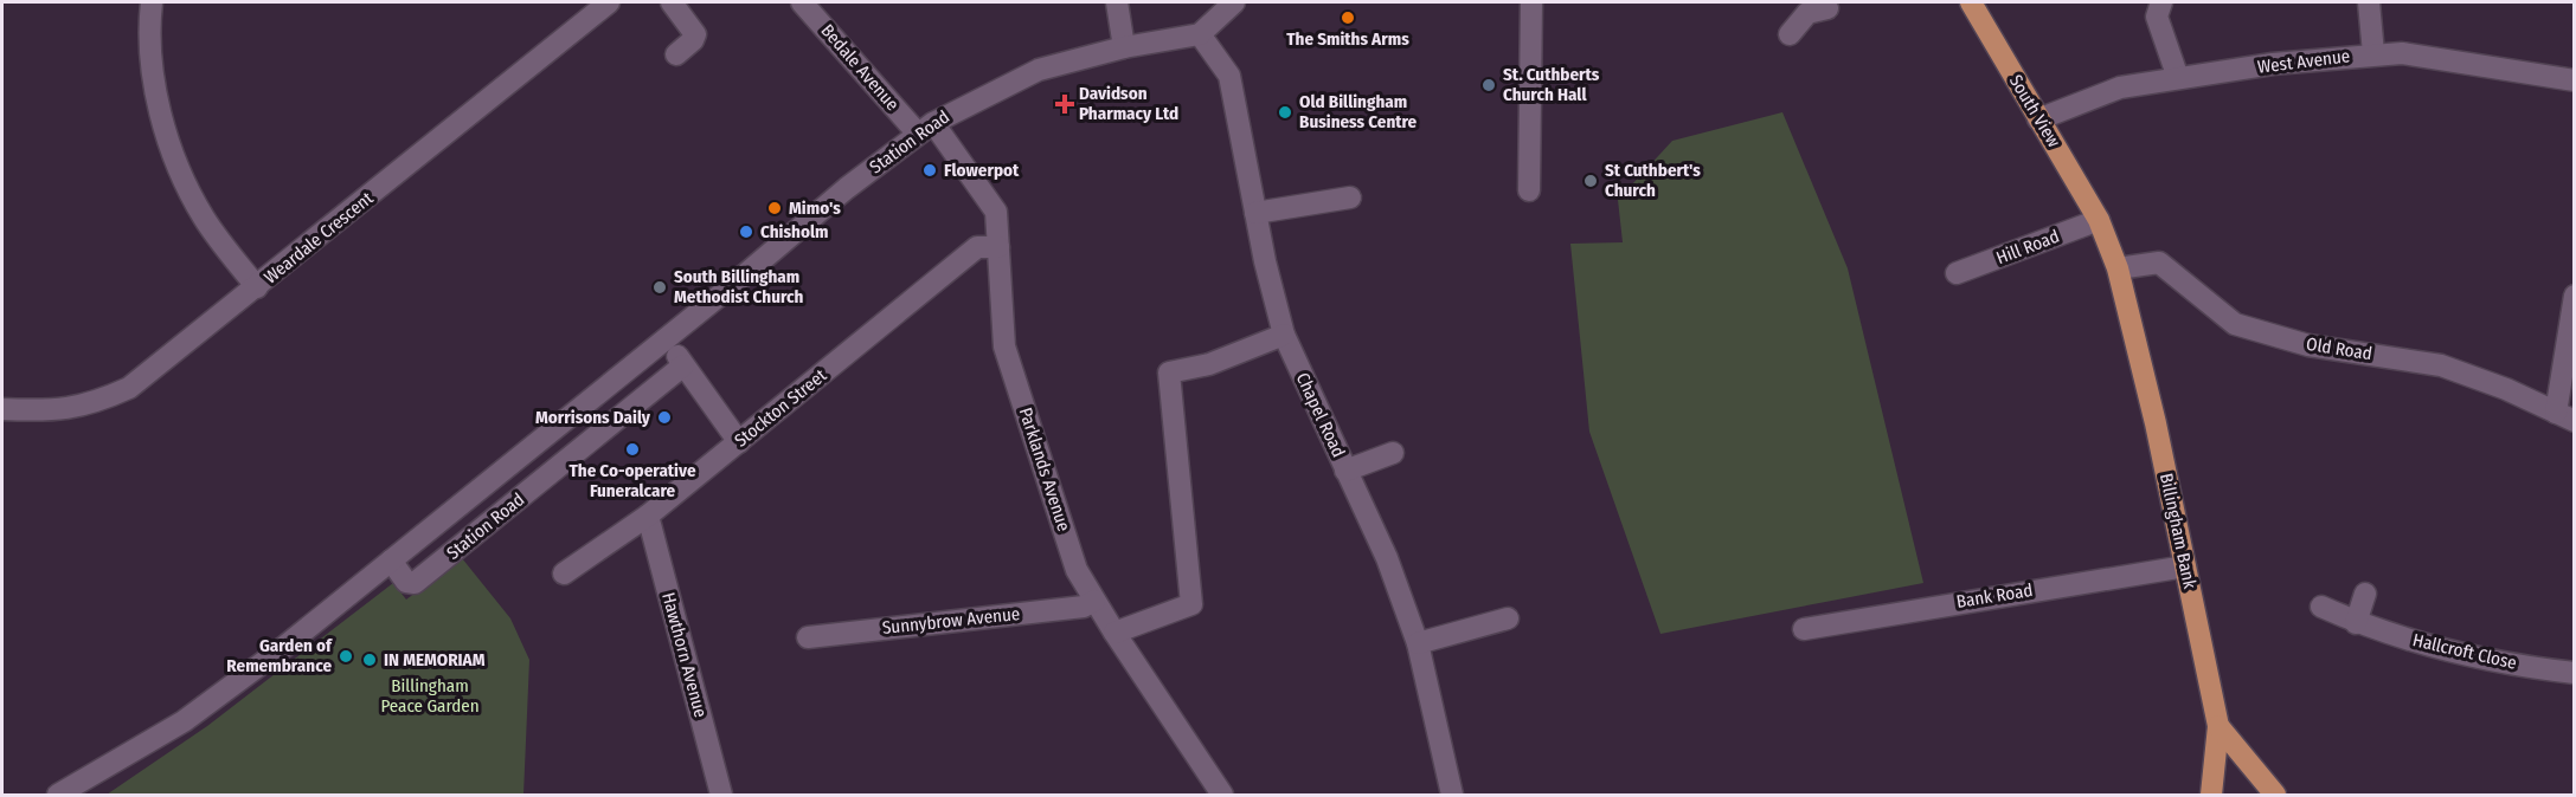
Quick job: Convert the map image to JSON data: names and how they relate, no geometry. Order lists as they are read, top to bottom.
{
  "streets": {
    "main road": ["South View", "Billingham Bank"],
    "street": [
      "West Avenue",
      "Bedale Avenue",
      "Station Road",
      "Weardale Crescent",
      "Hill Road",
      "Old Road",
      "Stockton Street",
      "Chapel Road",
      "Parklands Avenue",
      "Bank Road",
      "Sunnybrow Avenue",
      "Hallcroft Close",
      "Hawthorn Avenue"
    ]
  },
  "crossings": [
    ["West Avenue", "South View"],
    ["Bedale Avenue", "Station Road"],
    ["Bedale Avenue", "Parklands Avenue"],
    ["South View", "Hill Road"],
    ["South View", "Old Road"],
    ["South View", "Billingham Bank"],
    ["Station Road", "Chapel Road"],
    ["Station Road", "Parklands Avenue"],
    ["Old Road", "Billingham Bank"],
    ["Stockton Street", "Parklands Avenue"],
    ["Stockton Street", "Hawthorn Avenue"],
    ["Parklands Avenue", "Sunnybrow Avenue"],
    ["Billingham Bank", "Bank Road"]
  ],
  "parks": ["Billingham Peace Garden"],
  "places": {
    "other": [
      "The Smiths Arms",
      "St. Cuthberts Church Hall",
      "Old Billingham Business Centre",
      "Flowerpot",
      "St Cuthbert's Church",
      "Mimo's",
      "Chisholm",
      "South Billingham Methodist Church",
      "Morrisons Daily",
      "The Co-operative Funeralcare",
      "Garden of Remembrance",
      "IN MEMORIAM"
    ],
    "health": ["Davidson Pharmacy Ltd"]
  }
}
